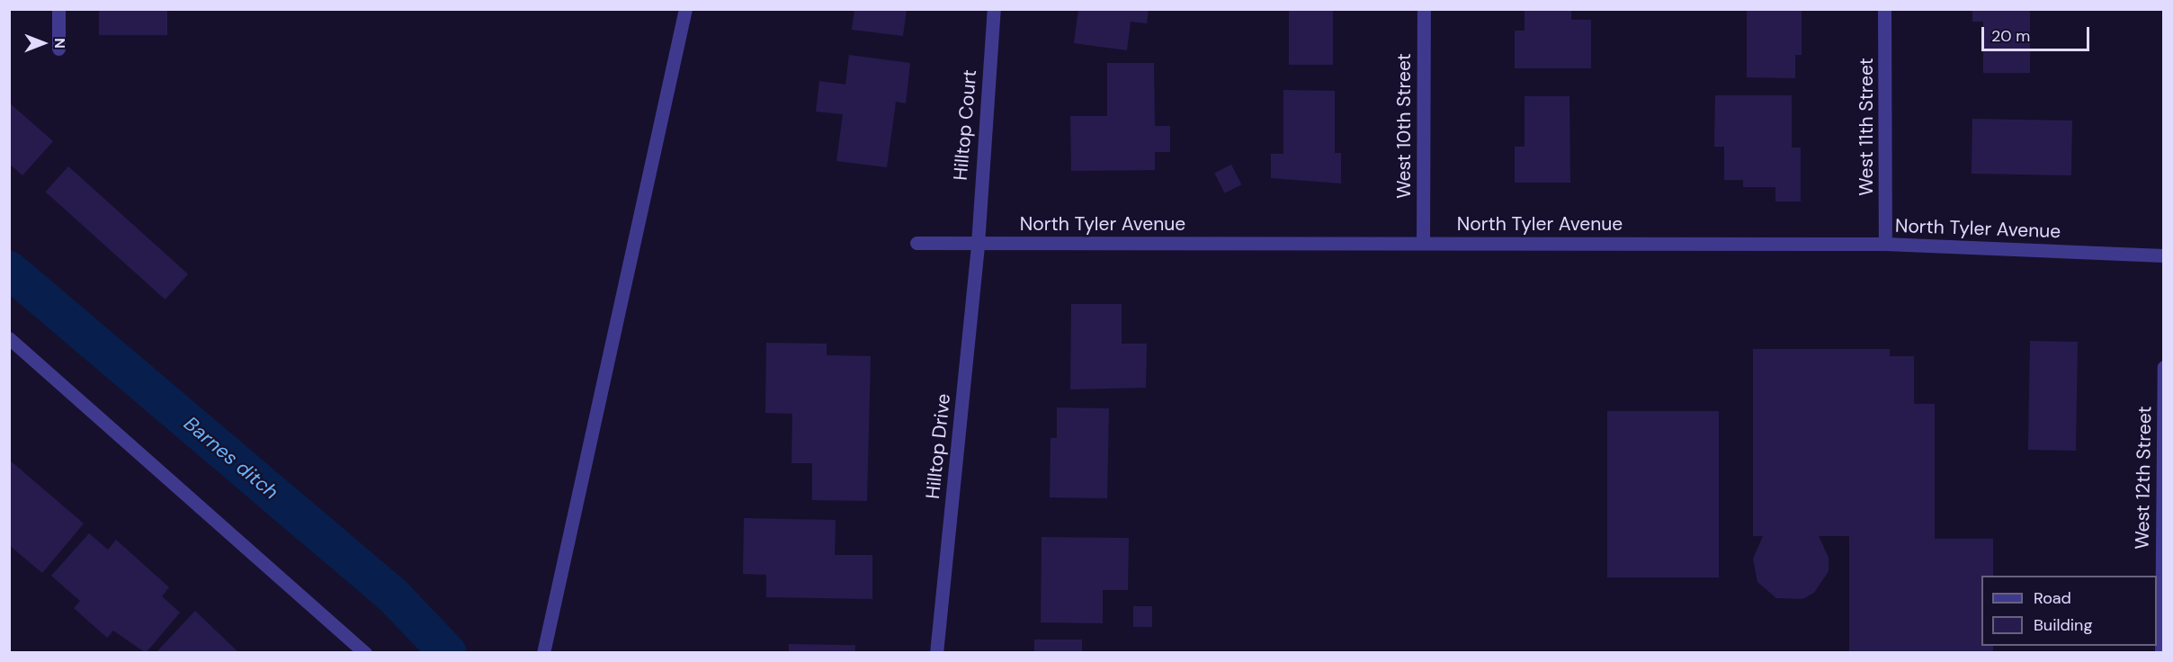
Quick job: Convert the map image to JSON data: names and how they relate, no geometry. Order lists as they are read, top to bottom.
{
  "streets": {
    "street": [
      "Hilltop Court",
      "West 10th Street",
      "West 11th Street",
      "North Tyler Avenue",
      "Hilltop Drive",
      "West 12th Street"
    ]
  },
  "crossings": [
    ["Hilltop Court", "North Tyler Avenue"],
    ["Hilltop Court", "Hilltop Drive"],
    ["West 10th Street", "North Tyler Avenue"],
    ["West 11th Street", "North Tyler Avenue"],
    ["North Tyler Avenue", "Hilltop Drive"]
  ],
  "water": ["Barnes ditch"],
  "legend": ["Road", "Building"],
  "scale_bar": "20 m",
  "north": "right"
}
